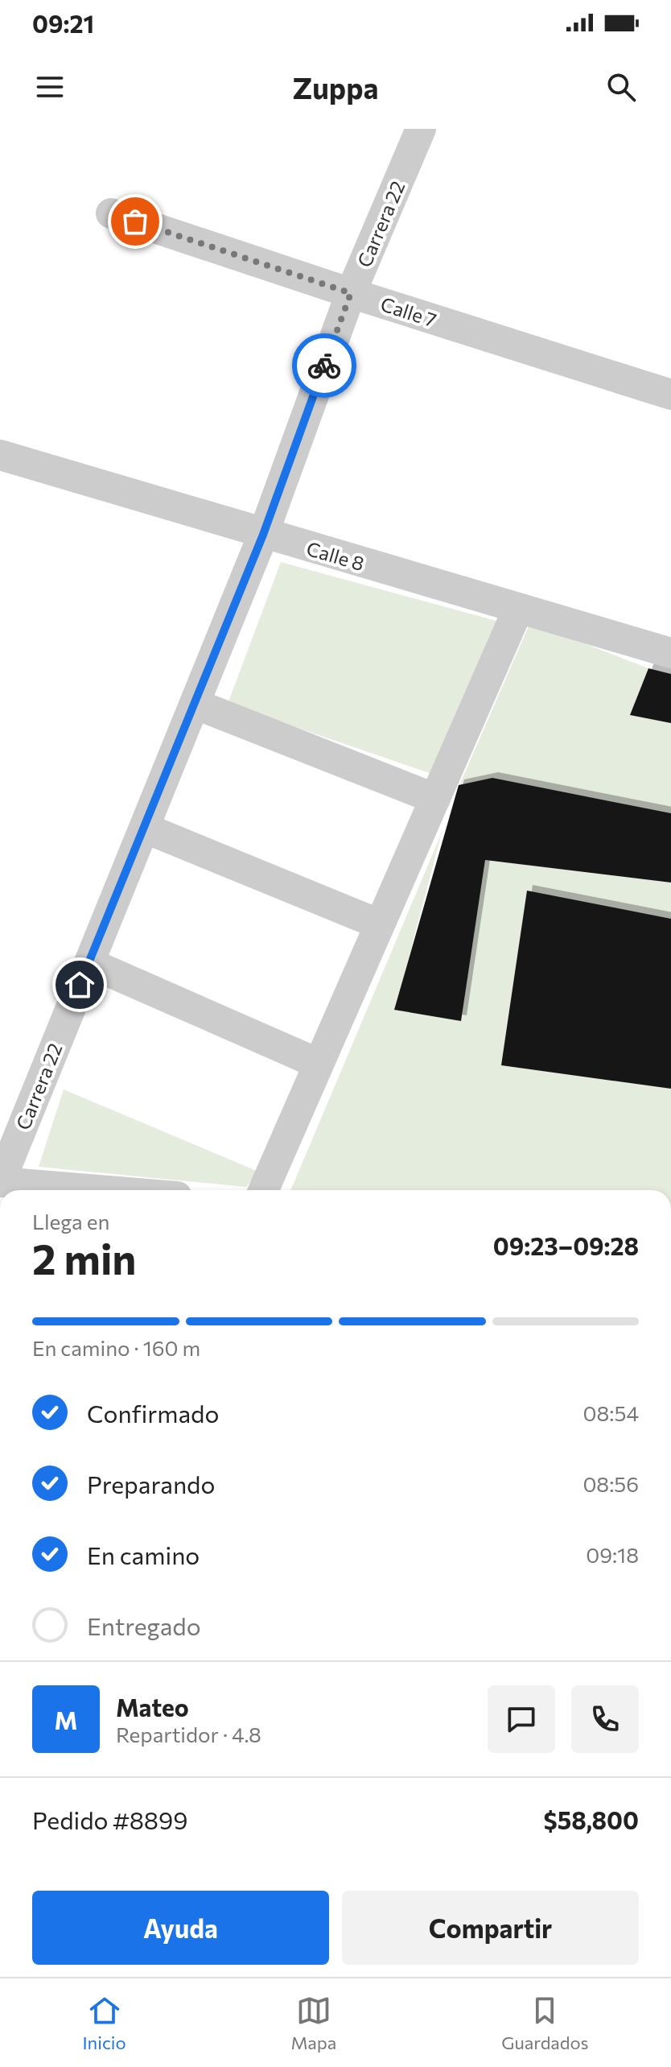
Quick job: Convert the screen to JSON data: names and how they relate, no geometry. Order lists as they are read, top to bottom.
{
  "streets": {
    "street": ["Carrera 22", "Calle 7", "Calle 8"]
  },
  "crossings": [
    ["Carrera 22", "Calle 7"],
    ["Carrera 22", "Calle 8"]
  ],
  "page": {
    "status": "09:21",
    "header": "Zuppa",
    "heading": ["2 min", "Llega en", "09:23–09:28"],
    "panel": [
      "Mateo",
      "Repartidor · 4.8",
      "Pedido #8899",
      "$58,800"
    ],
    "bar": "En camino · 160 m",
    "list": [
      ["Confirmado", "08:54"],
      ["Preparando", "08:56"],
      ["En camino", "09:18"],
      "Entregado"
    ],
    "round": "M",
    "buttons": ["Ayuda", "Compartir"],
    "tabs": ["Inicio", "Mapa", "Guardados"]
  }
}
